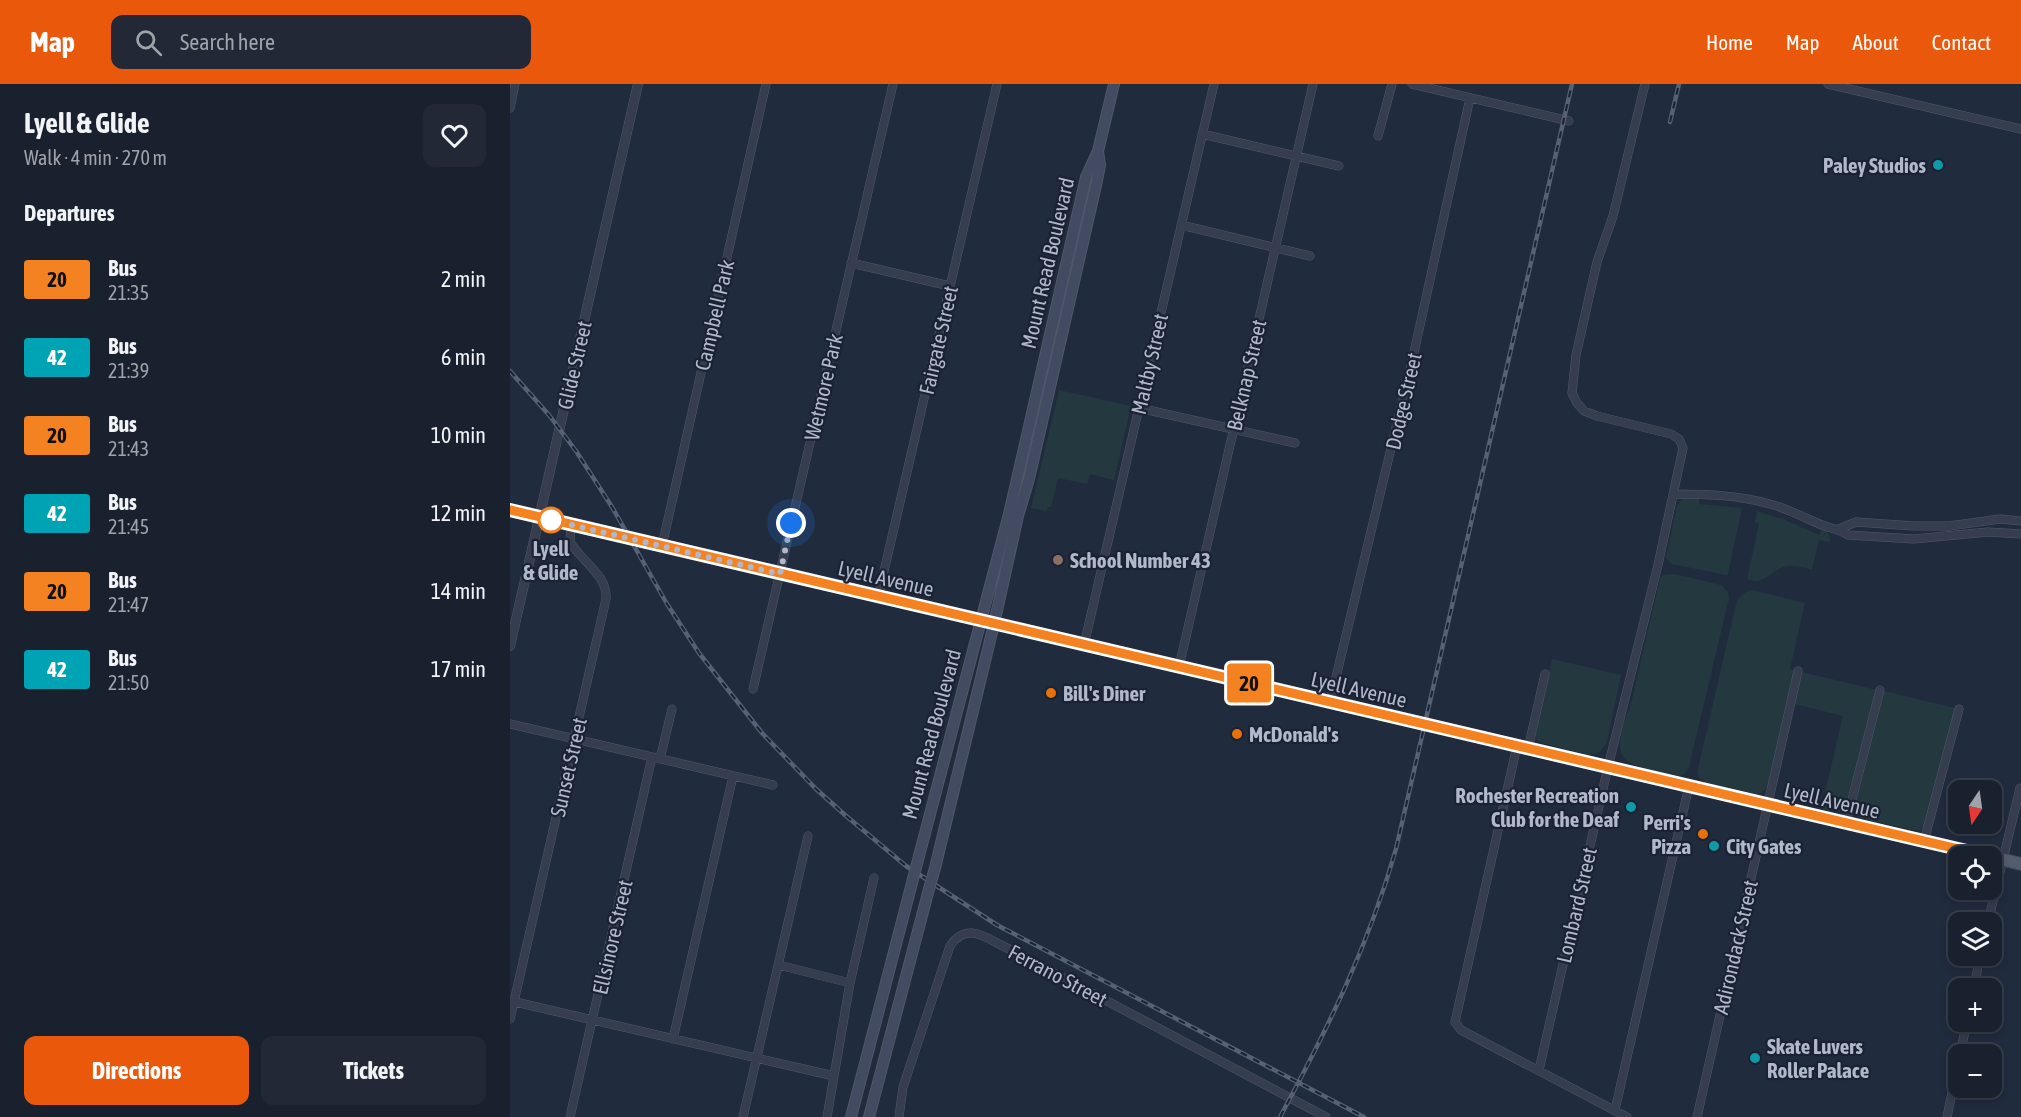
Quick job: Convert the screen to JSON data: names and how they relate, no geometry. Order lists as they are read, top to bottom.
{
  "streets": {
    "main road": ["Mount Read Boulevard", "Lyell Avenue"],
    "street": [
      "Campbell Park",
      "Fairgate Street",
      "Maltby Street",
      "Glide Street",
      "Belknap Street",
      "Wetmore Park",
      "Dodge Street",
      "Sunset Street",
      "Lombard Street",
      "Ellsinore Street",
      "Adirondack Street",
      "Ferrano Street"
    ]
  },
  "crossings": [
    ["Mount Read Boulevard", "Lyell Avenue"],
    ["Campbell Park", "Lyell Avenue"],
    ["Fairgate Street", "Lyell Avenue"],
    ["Maltby Street", "Lyell Avenue"],
    ["Glide Street", "Lyell Avenue"],
    ["Belknap Street", "Lyell Avenue"],
    ["Wetmore Park", "Lyell Avenue"],
    ["Dodge Street", "Lyell Avenue"],
    ["Lyell Avenue", "Sunset Street"],
    ["Lyell Avenue", "Lombard Street"],
    ["Lyell Avenue", "Adirondack Street"]
  ],
  "places": [
    "Paley Studios",
    "Lyell & Glide",
    "School Number 43",
    "Bill's Diner",
    "McDonald's",
    "Rochester Recreation Club for the Deaf",
    "Perri's Pizza",
    "City Gates",
    "Skate Luvers Roller Palace"
  ],
  "lines": ["bus line 20"],
  "north": "bottom",
  "page": {
    "header": "Map",
    "search": "Search here",
    "nav": [
      "Home",
      "Map",
      "About",
      "Contact"
    ],
    "heading": [
      ["Lyell & Glide", "Walk · 4 min · 270 m"],
      "Departures"
    ],
    "on_map": "20",
    "list": [
      {
        "mark": "20",
        "name": "Bus",
        "note": "21:35",
        "value": "2 min"
      },
      {
        "mark": "42",
        "name": "Bus",
        "note": "21:39",
        "value": "6 min"
      },
      {
        "mark": "20",
        "name": "Bus",
        "note": "21:43",
        "value": "10 min"
      },
      {
        "mark": "42",
        "name": "Bus",
        "note": "21:45",
        "value": "12 min"
      },
      {
        "mark": "20",
        "name": "Bus",
        "note": "21:47",
        "value": "14 min"
      },
      {
        "mark": "42",
        "name": "Bus",
        "note": "21:50",
        "value": "17 min"
      }
    ],
    "map_buttons": ["+", "−"],
    "buttons": ["Directions", "Tickets"]
  }
}
